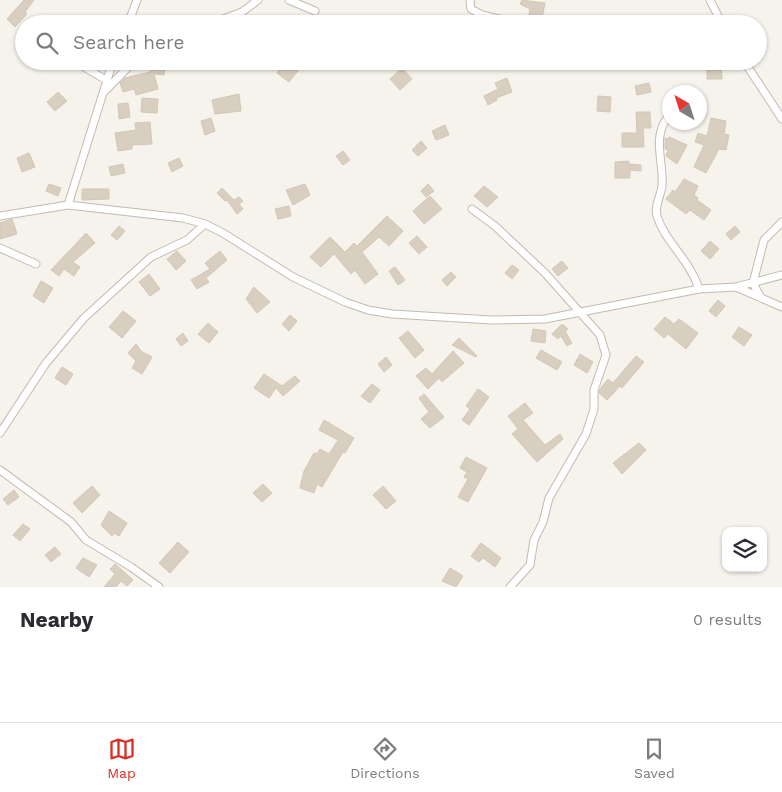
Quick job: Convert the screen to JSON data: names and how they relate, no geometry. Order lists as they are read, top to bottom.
{
  "north": "top left",
  "page": {
    "search": "Search here",
    "heading": ["Nearby", "0 results"],
    "nav": ["Map", "Directions", "Saved"]
  }
}
